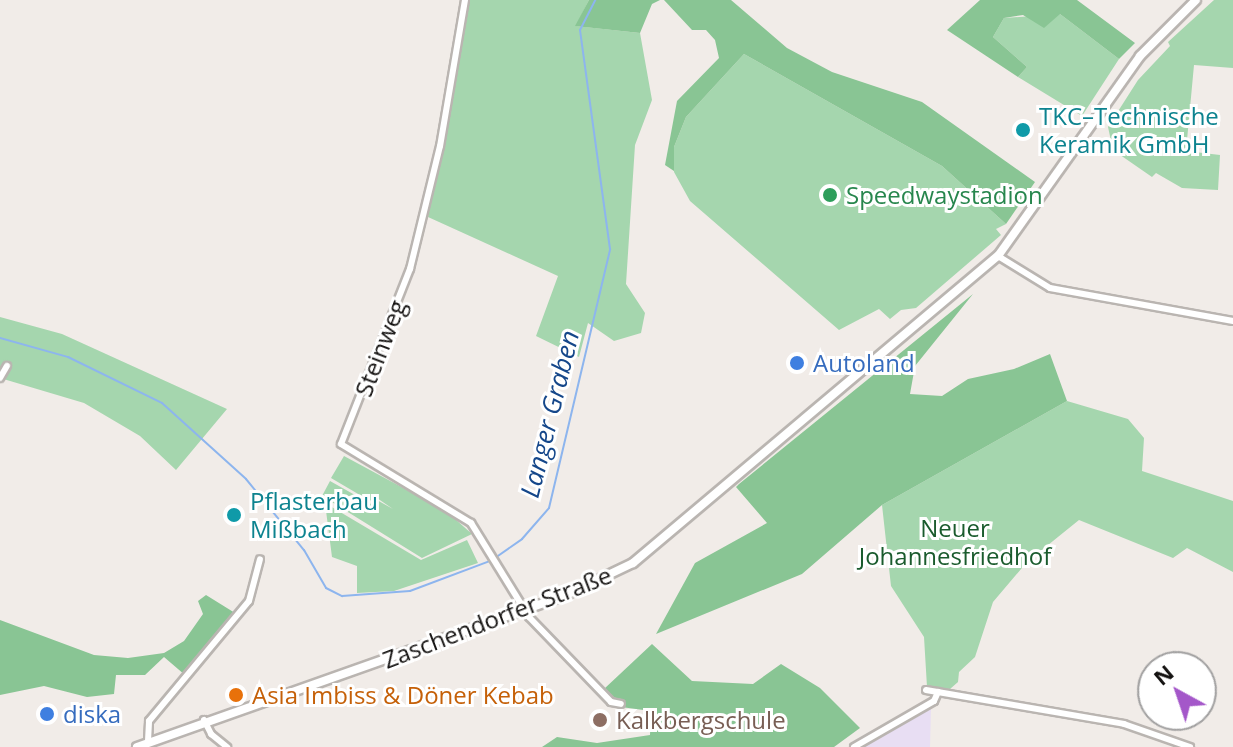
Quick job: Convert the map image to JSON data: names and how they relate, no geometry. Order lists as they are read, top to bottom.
{
  "streets": {
    "street": ["Steinweg", "Zaschendorfer Straße"]
  },
  "crossings": [
    ["Steinweg", "Zaschendorfer Straße"]
  ],
  "water": ["Langer Graben"],
  "parks": ["Neuer Johannesfriedhof"],
  "places": [
    "TKC–Technische Keramik GmbH",
    "Speedwaystadion",
    "Autoland",
    "Pflasterbau Mißbach",
    "Asia Imbiss & Döner Kebab",
    "diska",
    "Kalkbergschule"
  ],
  "north": "top left"
}
